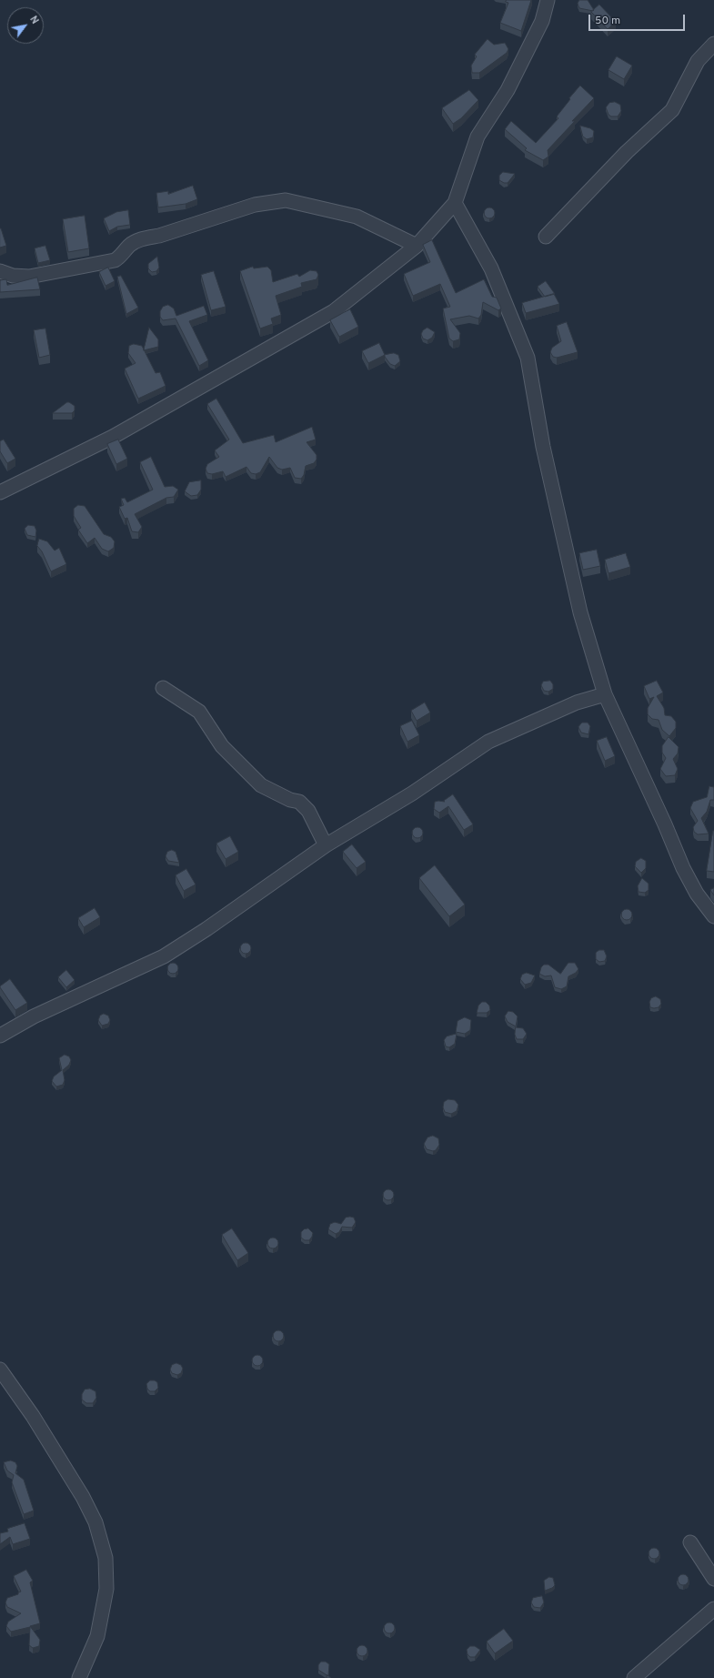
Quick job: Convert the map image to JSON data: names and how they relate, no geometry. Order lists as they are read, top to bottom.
{
  "scale_bar": "50 m",
  "north": "top right"
}
